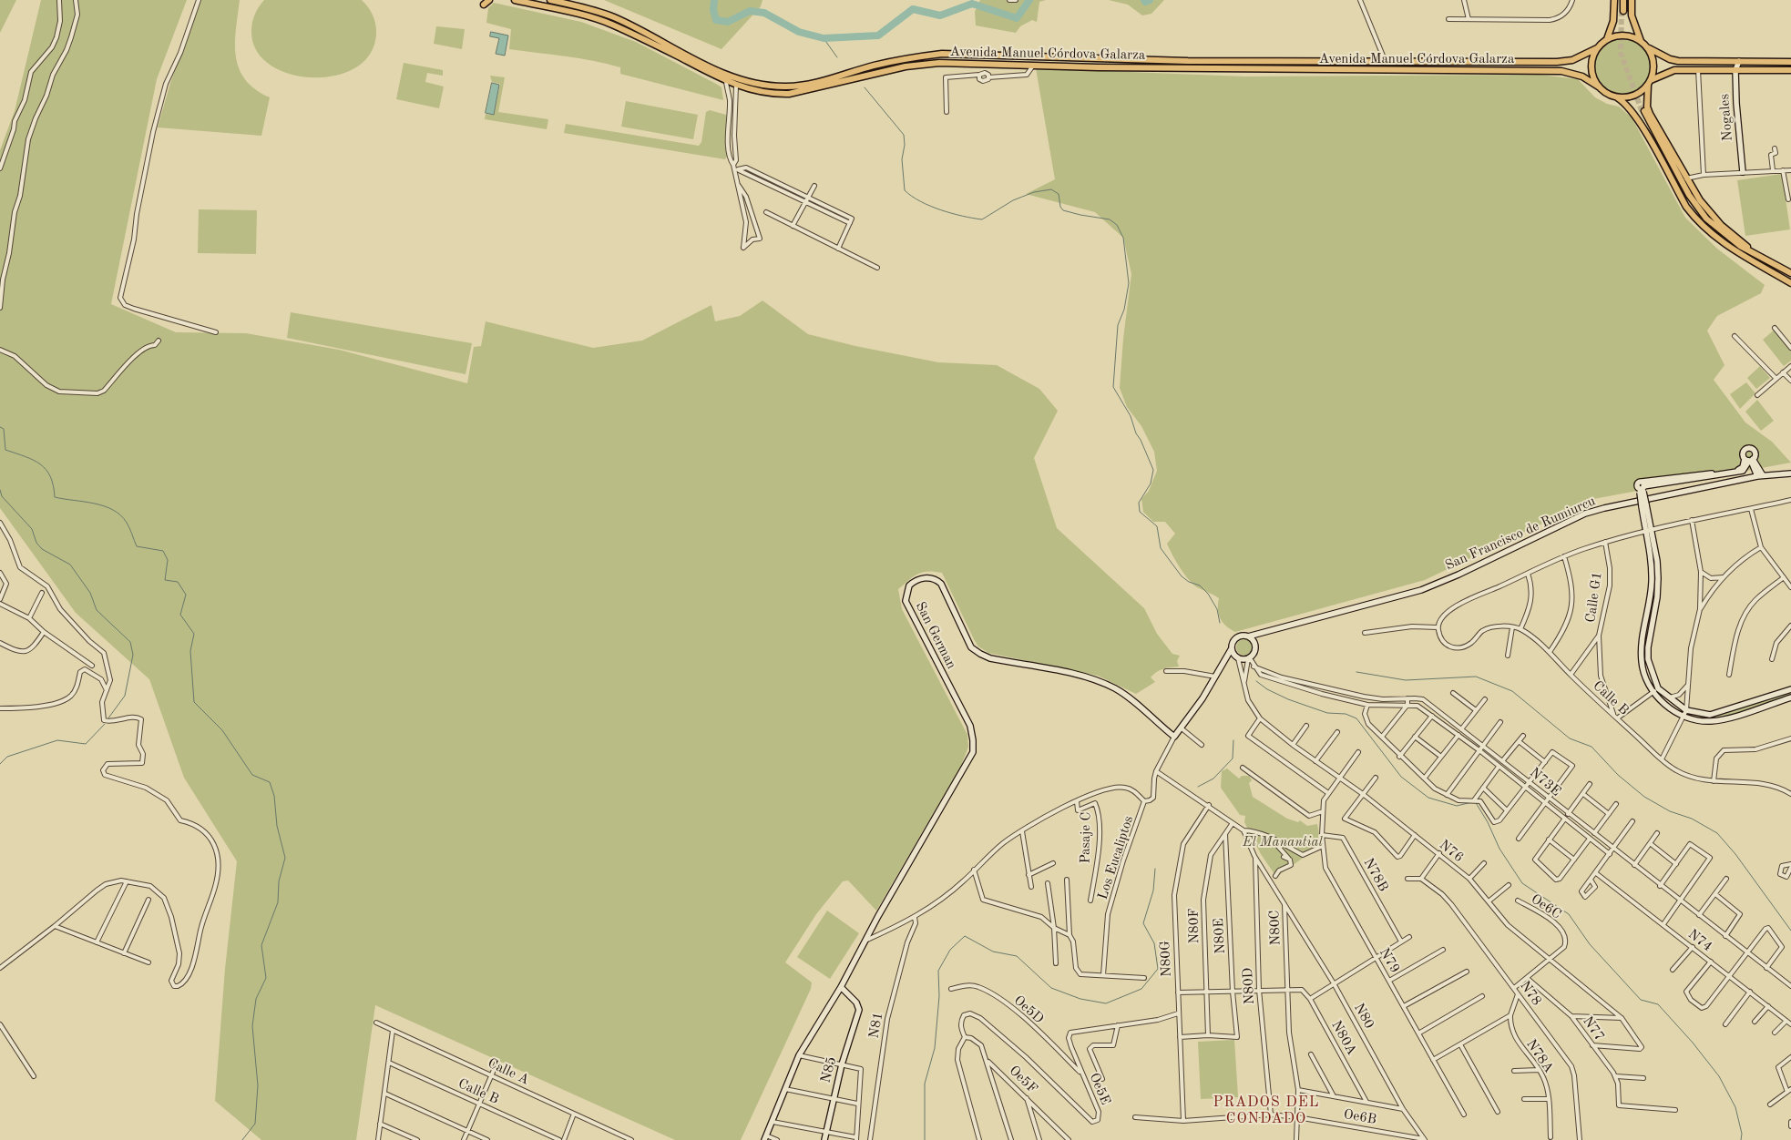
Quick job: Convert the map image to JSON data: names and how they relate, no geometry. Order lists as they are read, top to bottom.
{
  "streets": {
    "main road": [
      "Avenida Manuel Córdova Galarza",
      "Nogales",
      "San Francisco de Rumiurcu",
      "San German",
      "N85"
    ],
    "street": [
      "Calle G1",
      "Calle B",
      "N73E",
      "Pasaje C",
      "N76",
      "Los Eucaliptos",
      "N78B",
      "Oe6C",
      "N80F",
      "N80C",
      "N80E",
      "N74",
      "N80G",
      "N79",
      "N80D",
      "N78",
      "Oe5D",
      "N80",
      "N81",
      "N77",
      "N80A",
      "N78A",
      "Calle A",
      "Oe5F",
      "Oe5E",
      "Oe6B"
    ]
  },
  "crossings": [
    ["San Francisco de Rumiurcu", "N76"],
    ["Calle G1", "Calle B"],
    ["N76", "Oe6C"],
    ["N76", "N77"],
    ["N78B", "N79"],
    ["Oe6C", "N78"],
    ["Oe6C", "N77"],
    ["N80F", "N80E"],
    ["N80C", "N80D"],
    ["N80C", "N80"],
    ["N80C", "N80A"],
    ["N80C", "Oe6B"],
    ["N80G", "Oe5E"],
    ["N80G", "Oe6B"],
    ["N80D", "Oe6B"],
    ["Oe5D", "Oe5E"],
    ["N80", "Oe6B"],
    ["Oe5F", "Oe5E"]
  ],
  "districts": ["PRADOS DEL CONDADO"],
  "parks": ["El Manantial"]
}
